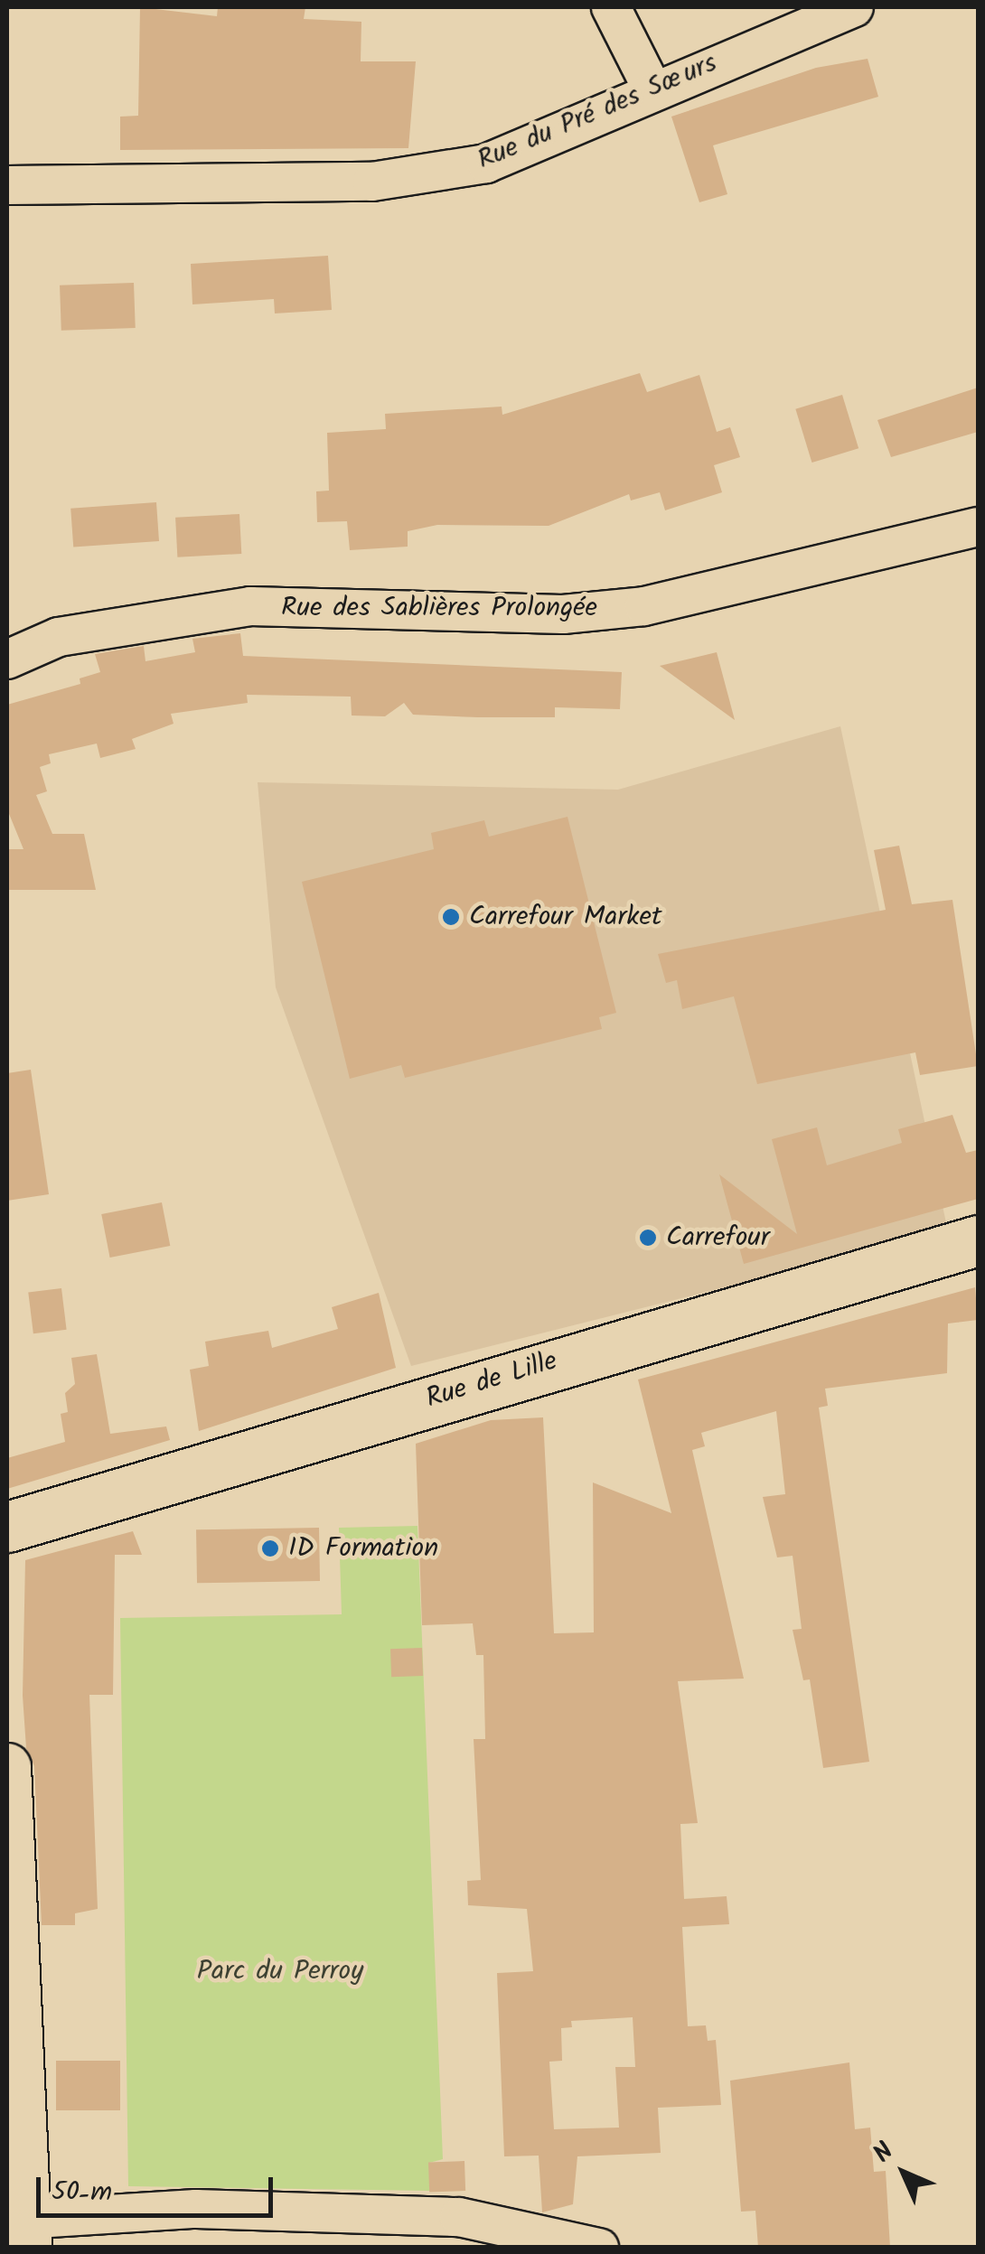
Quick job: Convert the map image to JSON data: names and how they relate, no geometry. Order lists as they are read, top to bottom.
{
  "streets": {
    "main road": ["Rue de Lille"],
    "street": ["Rue du Pré des Sœurs", "Rue des Sablières Prolongée"]
  },
  "parks": ["Parc du Perroy"],
  "places": ["Carrefour Market", "Carrefour", "ID Formation"],
  "scale_bar": "50 m",
  "north": "top left"
}
